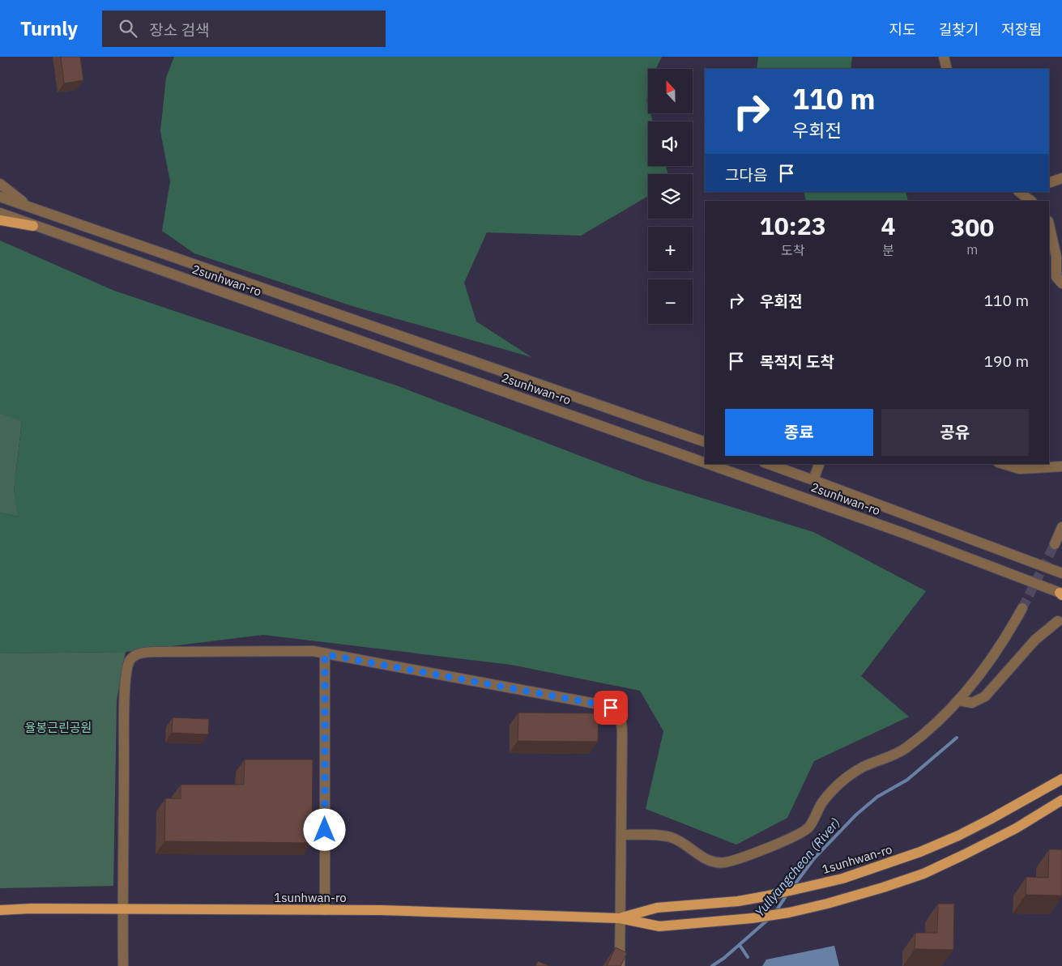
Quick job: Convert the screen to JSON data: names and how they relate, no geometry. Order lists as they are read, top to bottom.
{
  "streets": {
    "main road": ["1sunhwan-ro"],
    "street": ["2sunhwan-ro"]
  },
  "water": ["Yullyangcheon (River)"],
  "parks": ["율봉근린공원"],
  "north": "top",
  "page": {
    "header": "Turnly",
    "search": "장소 검색",
    "nav": ["지도", "길찾기", "저장됨"],
    "map_buttons": ["+", "−"],
    "turn": ["110 m", "우회전"],
    "then": "그다음",
    "eta": [
      "10:23",
      "도착",
      "4",
      "분",
      "300",
      "m"
    ],
    "list": [
      {
        "name": "우회전",
        "value": "110 m"
      },
      {
        "name": "목적지 도착",
        "value": "190 m"
      }
    ],
    "buttons": ["종료", "공유"]
  }
}
